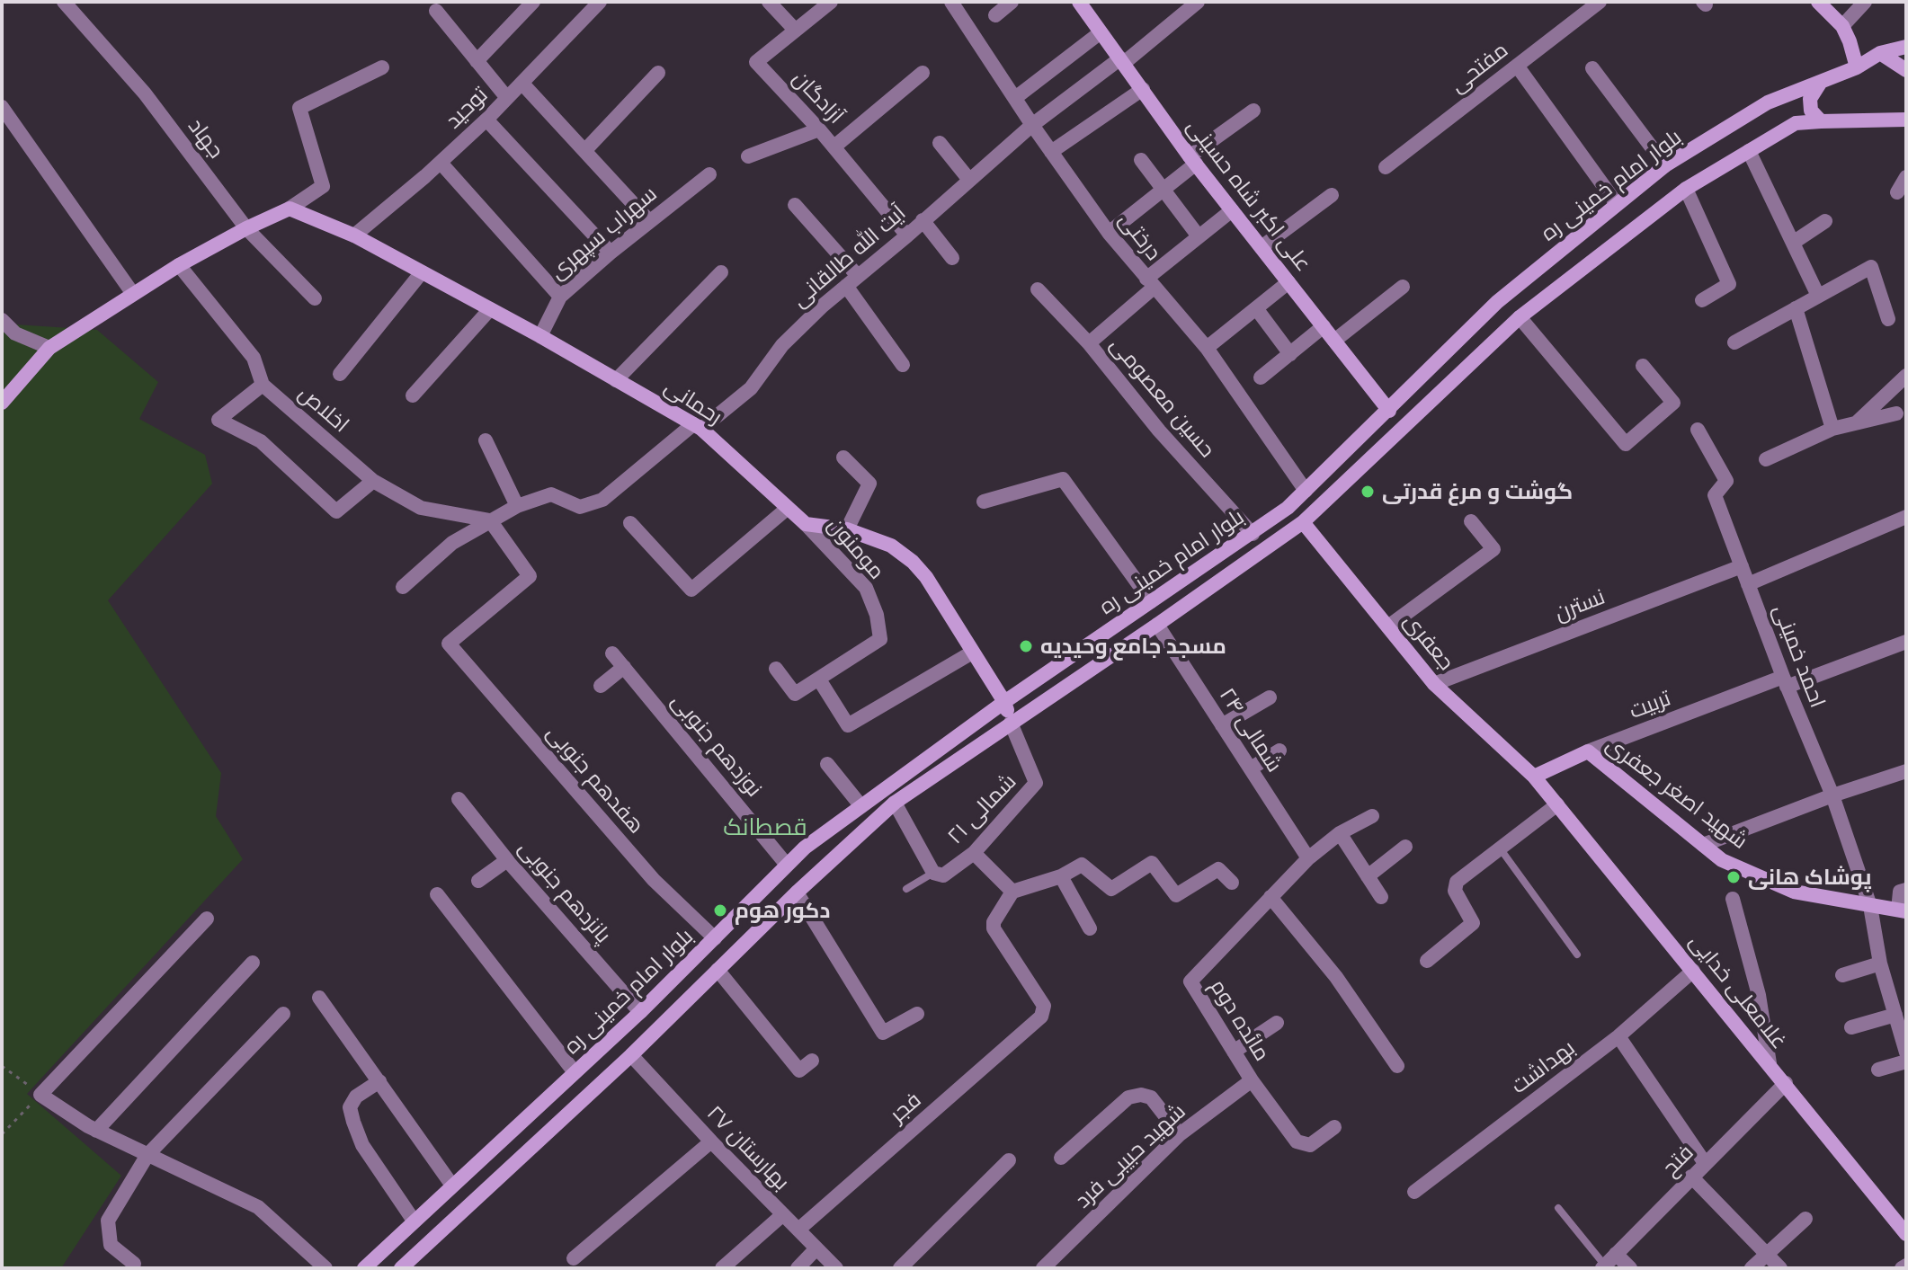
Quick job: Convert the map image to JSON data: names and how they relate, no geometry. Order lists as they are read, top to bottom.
{
  "streets": {
    "main road": [
      "بلوار امام خمینی ره",
      "علی اکبر شاه حسینی",
      "رحمانی",
      "جعفری",
      "تربیت",
      "شهید اصغر جعفری",
      "غلامعلی خدایی"
    ],
    "street": [
      "مفتحی",
      "آزادگان",
      "توحید",
      "جهاد",
      "سهراب سپهری",
      "درختی",
      "آیت الله طالقانی",
      "حسین معصومی",
      "اخلاص",
      "مومنون",
      "نسترن",
      "احمد خمینی",
      "۲۴ شمالی",
      "نوزدهم جنوبی",
      "هفدهم جنوبی",
      "۲۱ شمالی",
      "پانزدهم جنوبی",
      "مائده دوم",
      "بهداشت",
      "فجر",
      "بهارستان ۲۷",
      "شهید حبیبی فرد",
      "فتح"
    ]
  },
  "crossings": [
    ["آزادگان", "آیت الله طالقانی"],
    ["توحید", "رحمانی"],
    ["بلوار امام خمینی ره", "علی اکبر شاه حسینی"],
    ["بلوار امام خمینی ره", "درختی"],
    ["بلوار امام خمینی ره", "حسین معصومی"],
    ["بلوار امام خمینی ره", "جعفری"],
    ["بلوار امام خمینی ره", "۲۴ شمالی"],
    ["بلوار امام خمینی ره", "نوزدهم جنوبی"],
    ["بلوار امام خمینی ره", "هفدهم جنوبی"],
    ["بلوار امام خمینی ره", "۲۱ شمالی"],
    ["بلوار امام خمینی ره", "پانزدهم جنوبی"],
    ["بلوار امام خمینی ره", "بهارستان ۲۷"],
    ["علی اکبر شاه حسینی", "آیت الله طالقانی"],
    ["سهراب سپهری", "رحمانی"],
    ["درختی", "آیت الله طالقانی"],
    ["آیت الله طالقانی", "رحمانی"],
    ["رحمانی", "مومنون"],
    ["اخلاص", "هفدهم جنوبی"],
    ["نسترن", "جعفری"],
    ["نسترن", "احمد خمینی"],
    ["جعفری", "تربیت"],
    ["جعفری", "غلامعلی خدایی"],
    ["احمد خمینی", "تربیت"],
    ["احمد خمینی", "شهید اصغر جعفری"],
    ["تربیت", "شهید اصغر جعفری"],
    ["تربیت", "غلامعلی خدایی"],
    ["۲۴ شمالی", "مائده دوم"],
    ["غلامعلی خدایی", "بهداشت"],
    ["غلامعلی خدایی", "فتح"],
    ["مائده دوم", "شهید حبیبی فرد"],
    ["فجر", "بهارستان ۲۷"]
  ],
  "districts": ["قصطانک"],
  "places": [
    "گوشت و مرغ قدرتی",
    "مسجد جامع وحیدیه",
    "پوشاک هانی",
    "دکور هوم"
  ]
}
